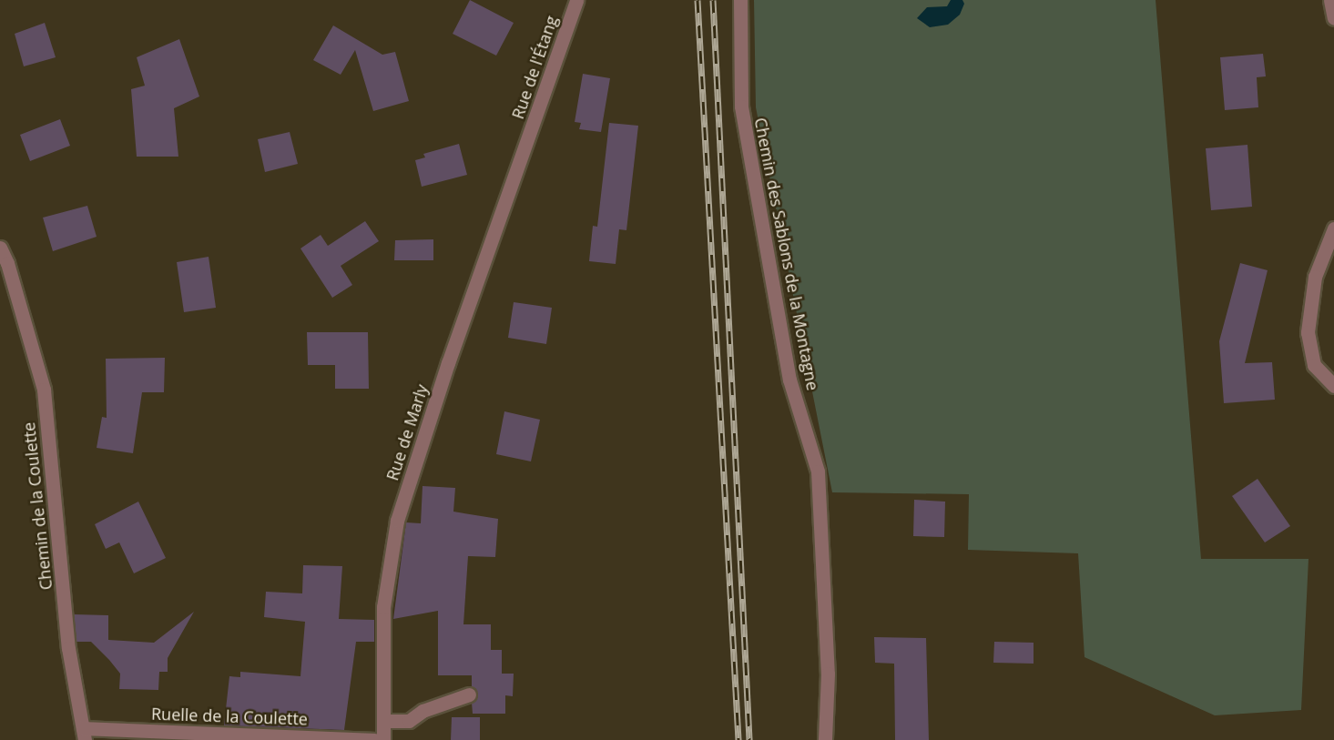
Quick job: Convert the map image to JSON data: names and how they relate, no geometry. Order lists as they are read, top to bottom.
{
  "streets": {
    "street": [
      "Rue de l'Étang",
      "Chemin des Sablons de la Montagne",
      "Rue de Marly",
      "Chemin de la Coulette",
      "Ruelle de la Coulette"
    ]
  },
  "crossings": [
    ["Rue de l'Étang", "Rue de Marly"],
    ["Chemin de la Coulette", "Ruelle de la Coulette"]
  ]
}
